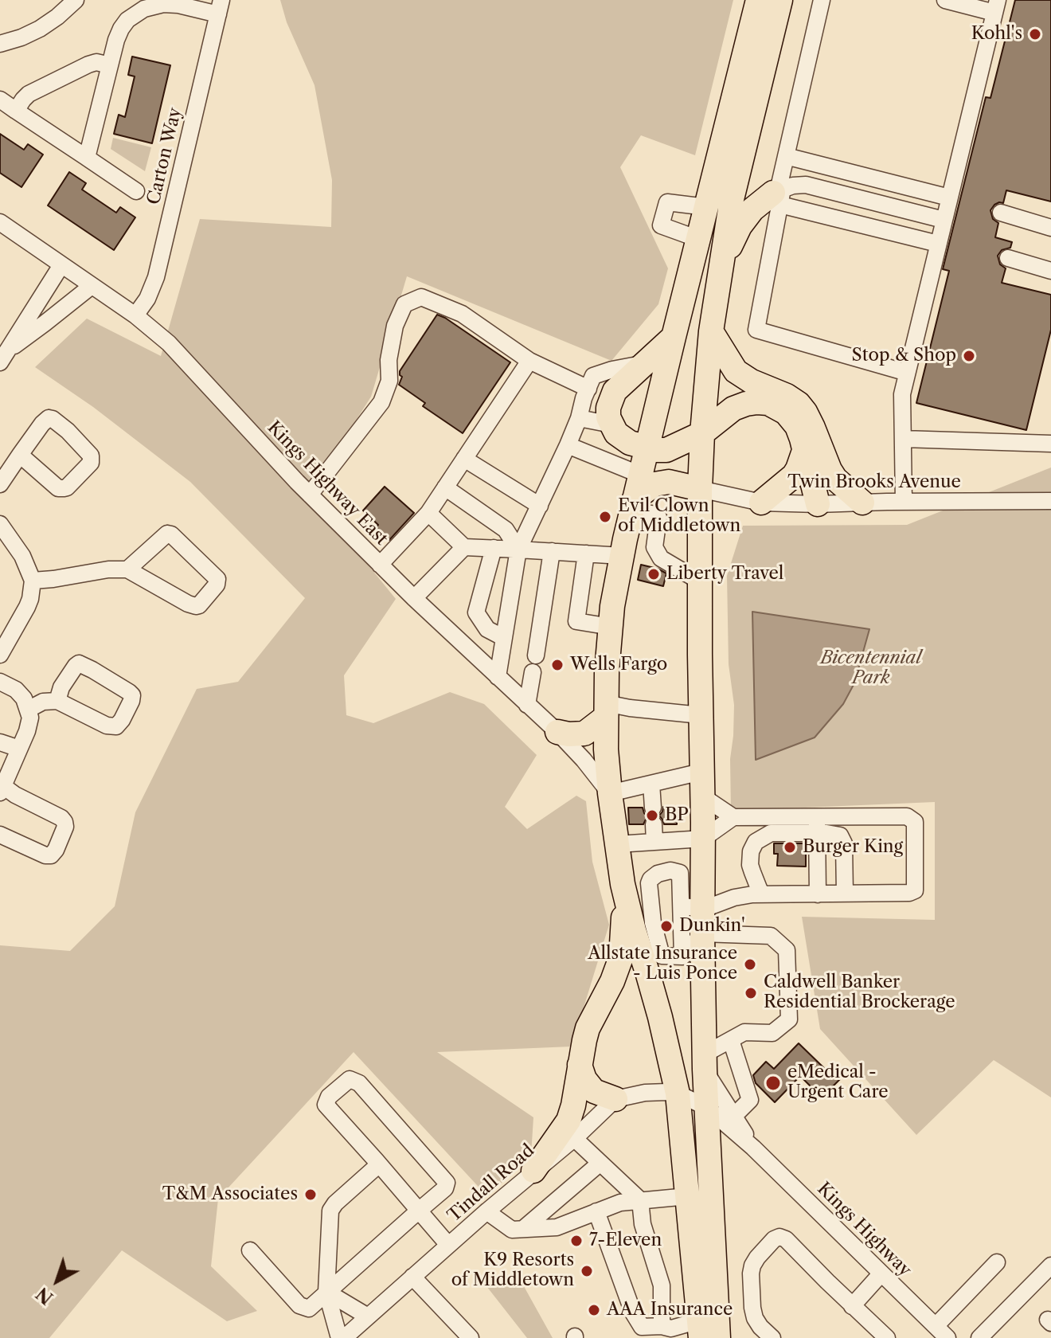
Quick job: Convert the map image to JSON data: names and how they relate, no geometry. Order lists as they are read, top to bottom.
{
  "streets": {
    "street": [
      "Carton Way",
      "Twin Brooks Avenue",
      "Kings Highway East",
      "Tindall Road",
      "Kings Highway"
    ]
  },
  "crossings": [
    ["Carton Way", "Kings Highway East"]
  ],
  "parks": ["Bicentennial Park"],
  "places": [
    "Kohl's",
    "Stop & Shop",
    "Evil Clown of Middletown",
    "Liberty Travel",
    "Wells Fargo",
    "BP",
    "Burger King",
    "Dunkin'",
    "Allstate Insurance - Luis Ponce",
    "Caldwell Banker Residential Brockerage",
    "eMedical - Urgent Care",
    "T&M Associates",
    "7-Eleven",
    "K9 Resorts of Middletown",
    "AAA Insurance"
  ],
  "north": "bottom left"
}
